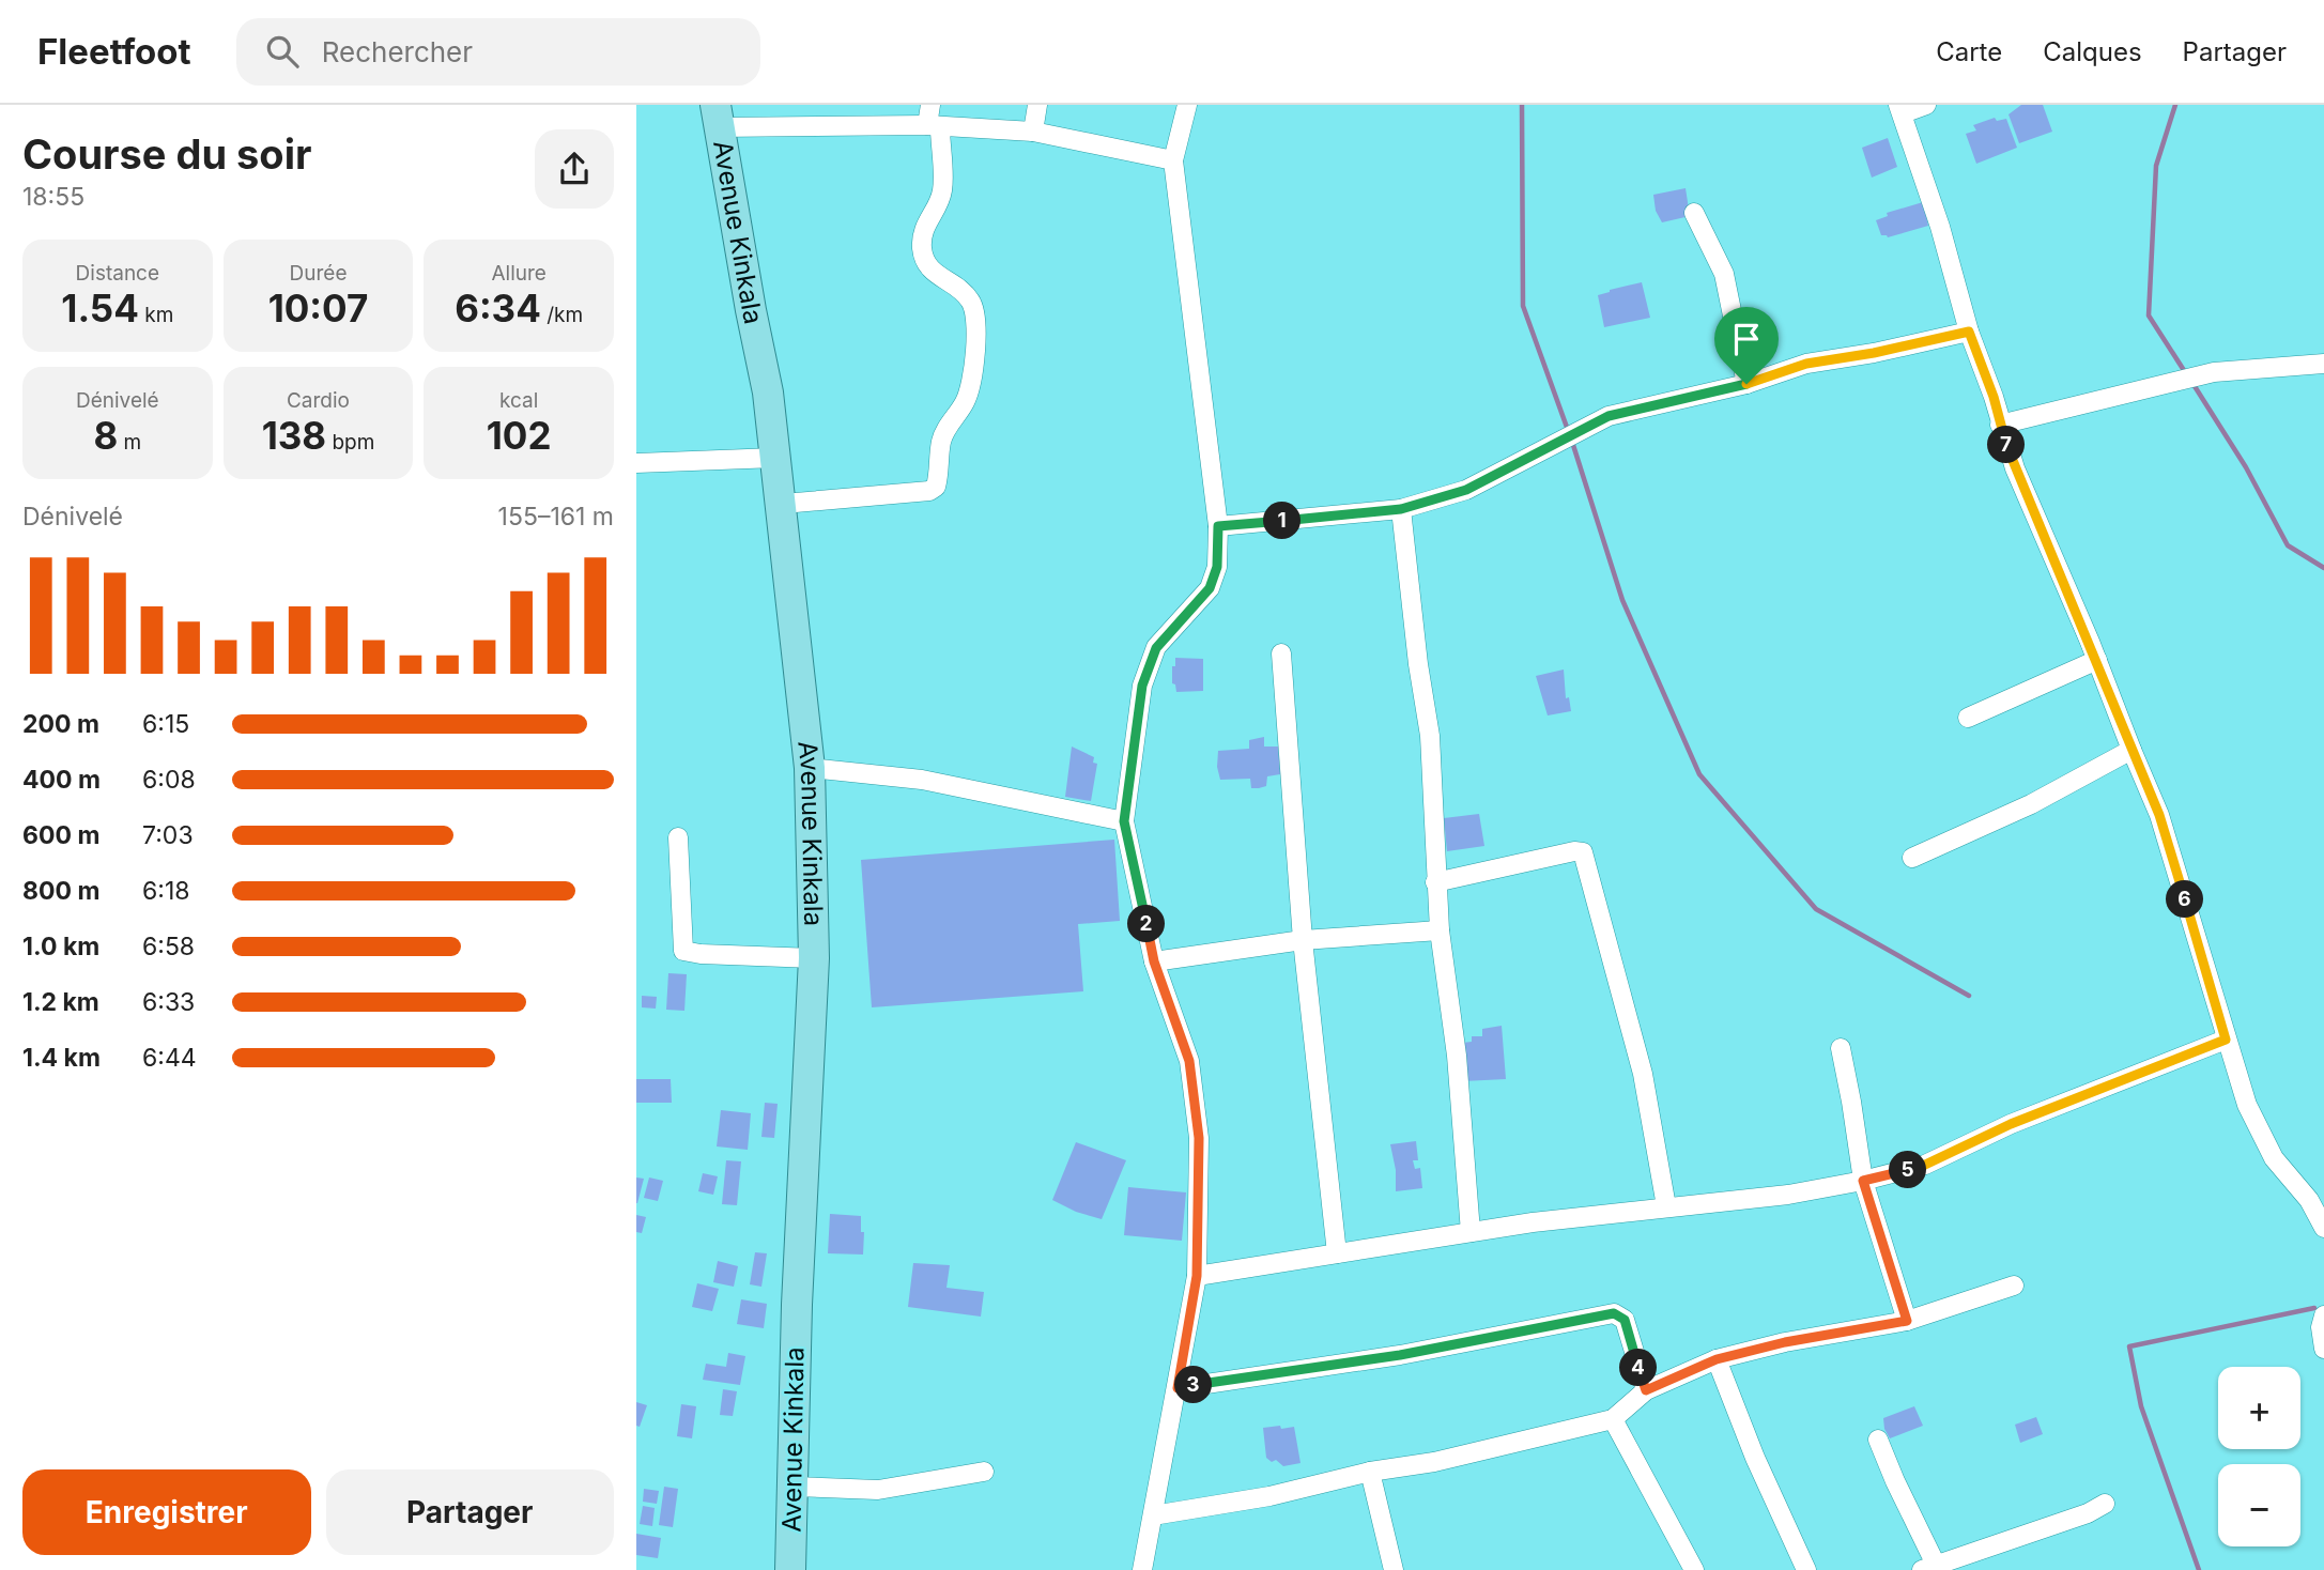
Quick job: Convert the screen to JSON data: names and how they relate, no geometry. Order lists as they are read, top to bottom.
{
  "streets": {
    "main road": ["Avenue Kinkala"]
  },
  "page": {
    "header": "Fleetfoot",
    "search": "Rechercher",
    "nav": ["Carte", "Calques", "Partager"],
    "heading": ["Course du soir", "18:55"],
    "stats": [
      ["Distance", "1.54 km"],
      ["Durée", "10:07"],
      ["Allure", "6:34 /km"],
      ["Dénivelé", "8 m"],
      ["Cardio", "138 bpm"],
      ["kcal", "102"]
    ],
    "pins": [
      "7",
      "1",
      "6",
      "2",
      "5",
      "4",
      "3"
    ],
    "chart": ["Dénivelé", "155–161 m"],
    "list": [
      {
        "name": "200 m",
        "note": "6:15"
      },
      {
        "name": "400 m",
        "note": "6:08"
      },
      {
        "name": "600 m",
        "note": "7:03"
      },
      {
        "name": "800 m",
        "note": "6:18"
      },
      {
        "name": "1.0 km",
        "note": "6:58"
      },
      {
        "name": "1.2 km",
        "note": "6:33"
      },
      {
        "name": "1.4 km",
        "note": "6:44"
      }
    ],
    "map_buttons": ["+", "−"],
    "buttons": ["Enregistrer", "Partager"]
  }
}
